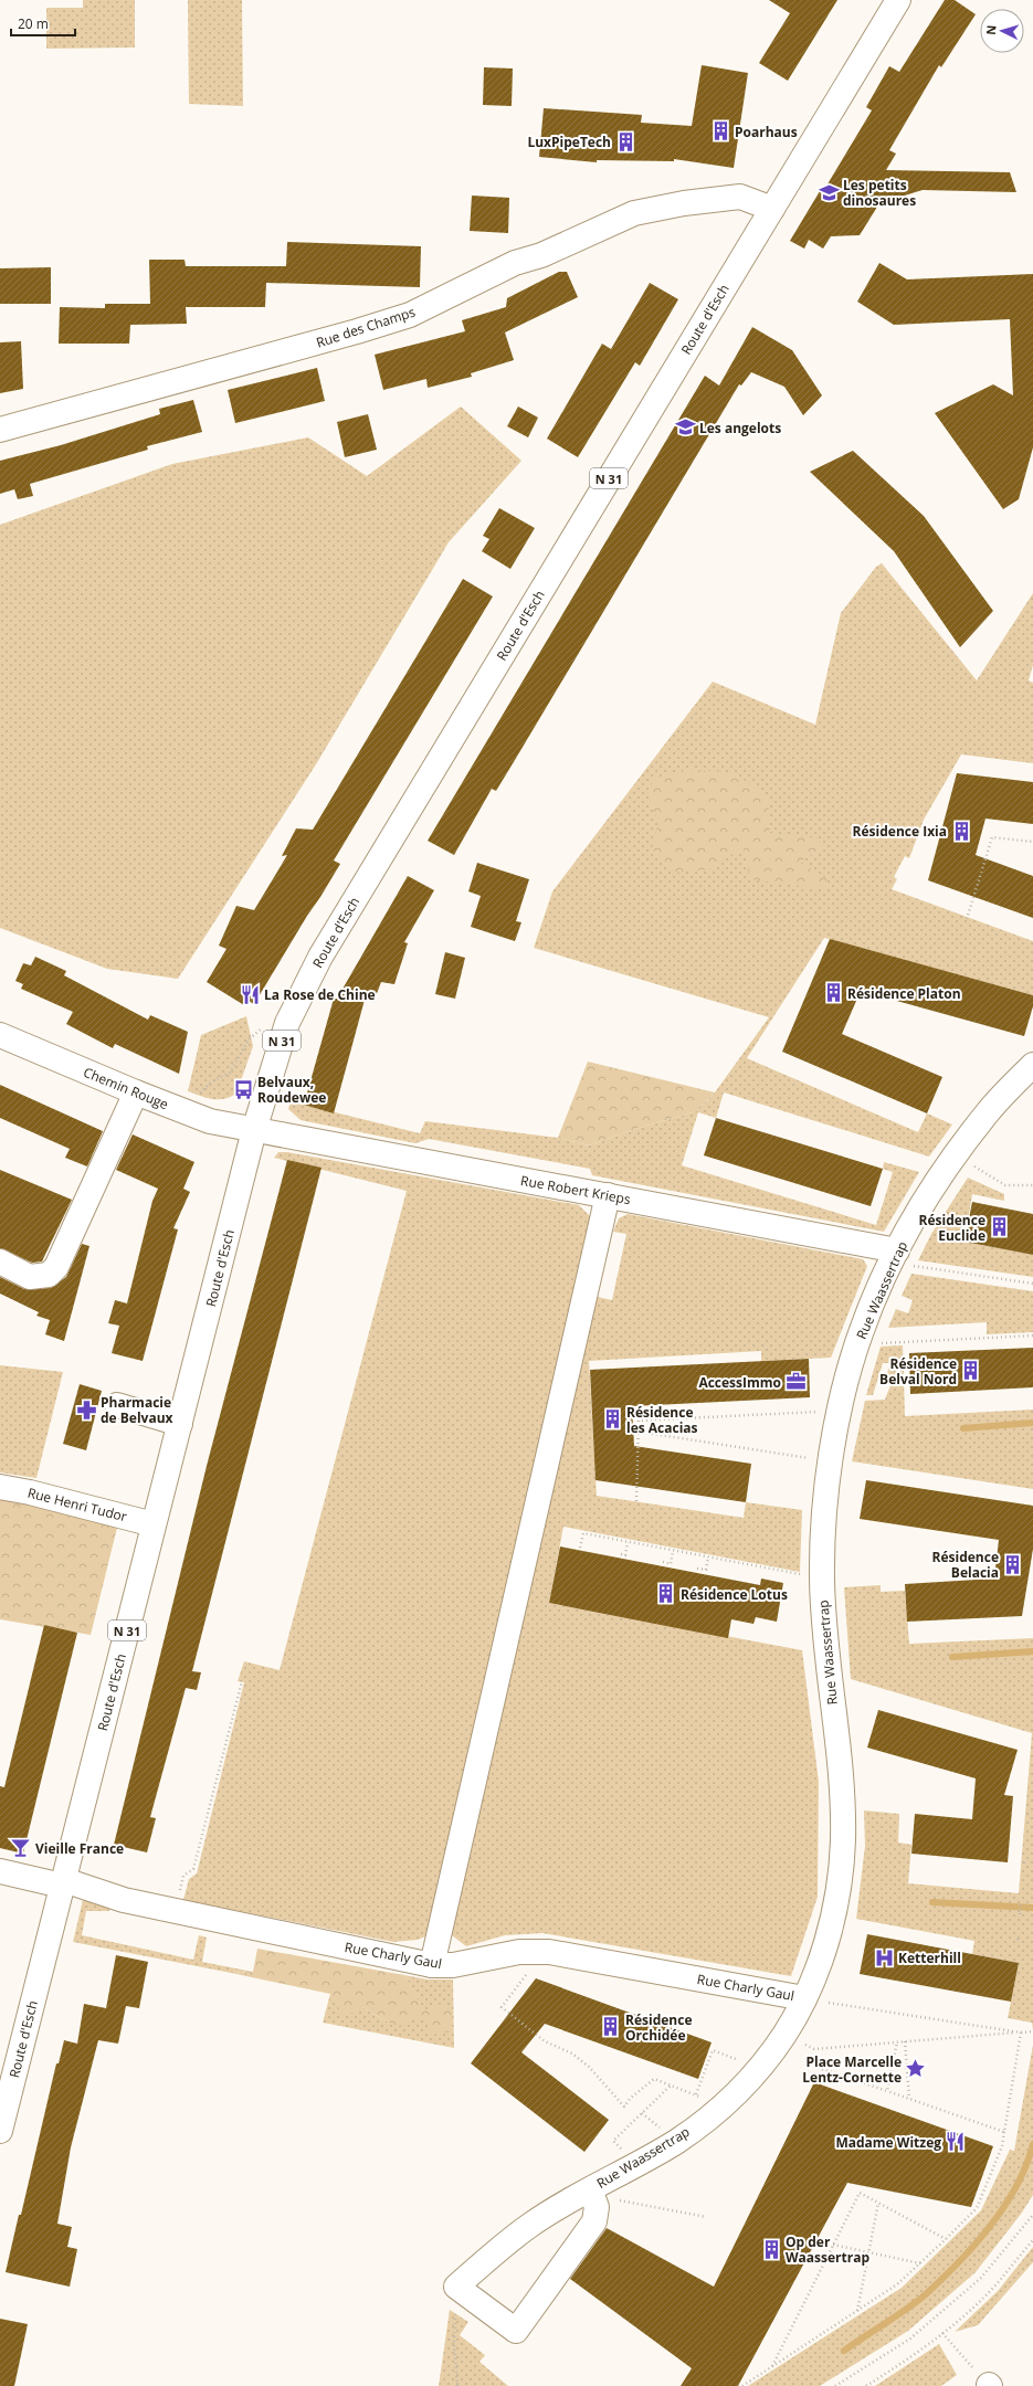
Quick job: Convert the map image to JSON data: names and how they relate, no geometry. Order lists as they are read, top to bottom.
{
  "streets": {
    "street": [
      "Route d'Esch",
      "Rue des Champs",
      "N 31",
      "Chemin Rouge",
      "Rue Robert Krieps",
      "Rue Waassertrap",
      "Rue Henri Tudor",
      "Rue Charly Gaul"
    ]
  },
  "crossings": [
    ["Route d'Esch", "Rue des Champs"],
    ["Route d'Esch", "Chemin Rouge"],
    ["Route d'Esch", "Rue Robert Krieps"],
    ["Route d'Esch", "Rue Henri Tudor"],
    ["Route d'Esch", "Rue Charly Gaul"],
    ["Chemin Rouge", "Rue Robert Krieps"],
    ["Rue Robert Krieps", "Rue Waassertrap"],
    ["Rue Waassertrap", "Rue Charly Gaul"]
  ],
  "places": {
    "building": [
      "Poarhaus",
      "LuxPipeTech",
      "Résidence Ixia",
      "Résidence Platon",
      "Résidence Euclide",
      "Résidence Belval Nord",
      "Résidence les Acacias",
      "Résidence Belacia",
      "Résidence Lotus",
      "Résidence Orchidée",
      "Op der Waassertrap"
    ],
    "school or university": ["Les petits dinosaures", "Les angelots"],
    "restaurant": ["La Rose de Chine", "Madame Witzeg"],
    "bus stop": ["Belvaux, Roudewee"],
    "office": ["AccessImmo"],
    "pharmacy": ["Pharmacie de Belvaux"],
    "bar": ["Vieille France"],
    "hospital": ["Ketterhill"],
    "place": ["Place Marcelle Lentz-Cornette"]
  },
  "scale_bar": "20 m",
  "north": "left"
}
